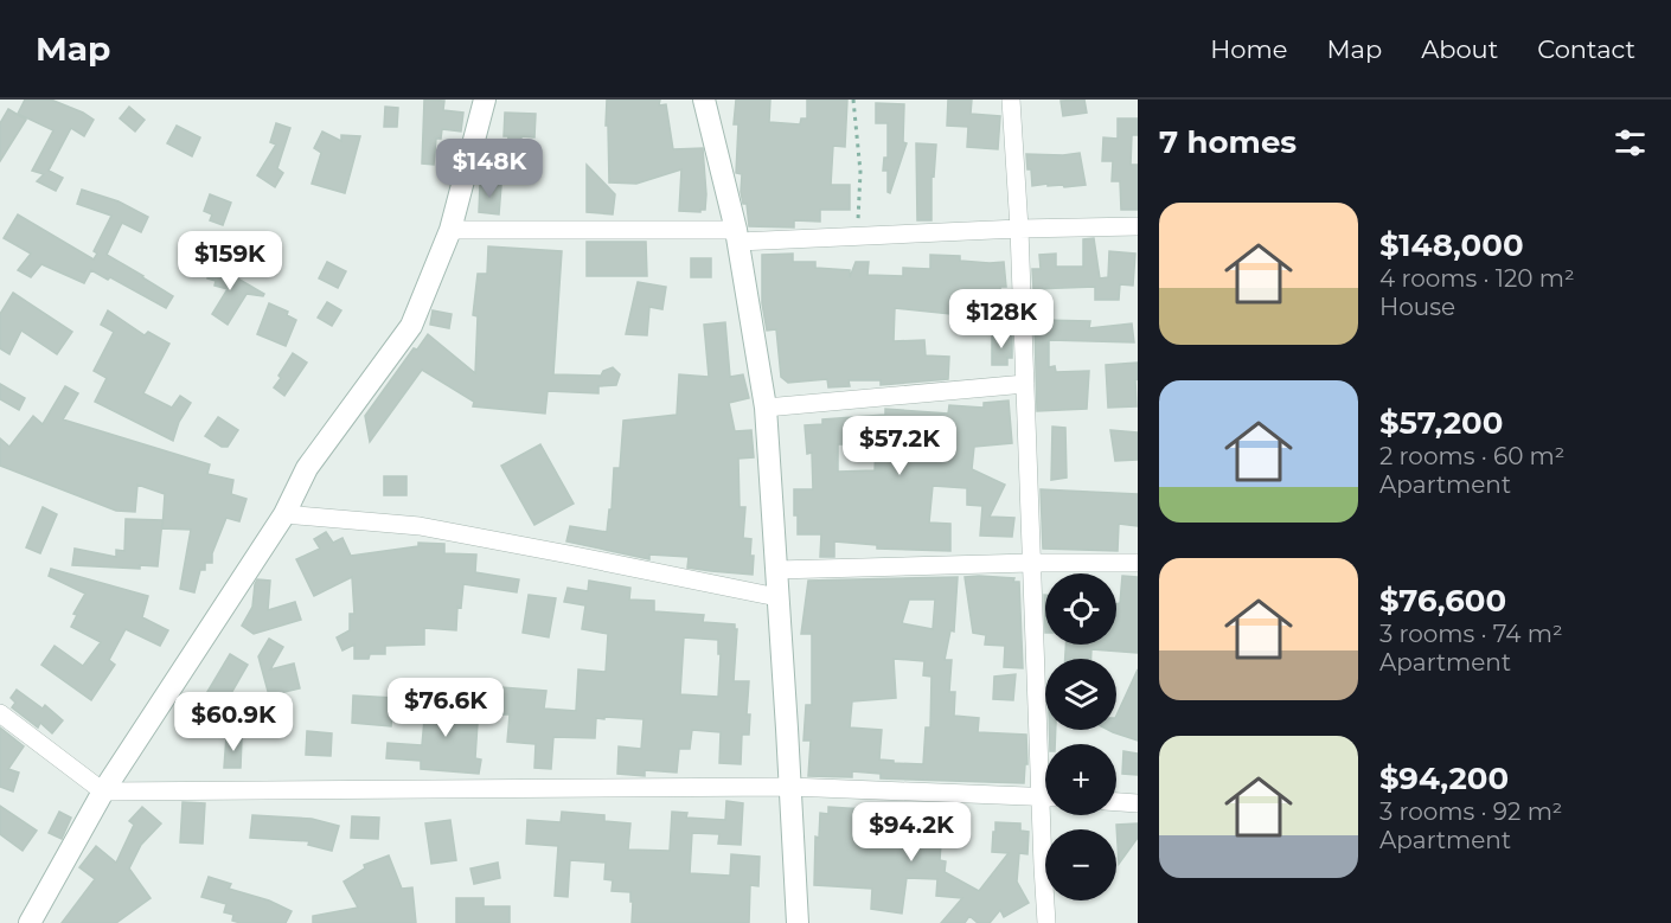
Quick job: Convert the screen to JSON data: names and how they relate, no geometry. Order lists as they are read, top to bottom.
{
  "page": {
    "header": "Map",
    "nav": [
      "Home",
      "Map",
      "About",
      "Contact"
    ],
    "heading": "7 homes",
    "price": [
      "$148K",
      "$159K",
      "$128K",
      "$57.2K",
      "$76.6K",
      "$60.9K",
      "$94.2K"
    ],
    "list": [
      {
        "name": "$148,000",
        "note": "4 rooms · 120 m² · House"
      },
      {
        "name": "$57,200",
        "note": "2 rooms · 60 m² · Apartment"
      },
      {
        "name": "$76,600",
        "note": "3 rooms · 74 m² · Apartment"
      },
      {
        "name": "$94,200",
        "note": "3 rooms · 92 m² · Apartment"
      }
    ],
    "map_buttons": ["+", "−"]
  }
}
